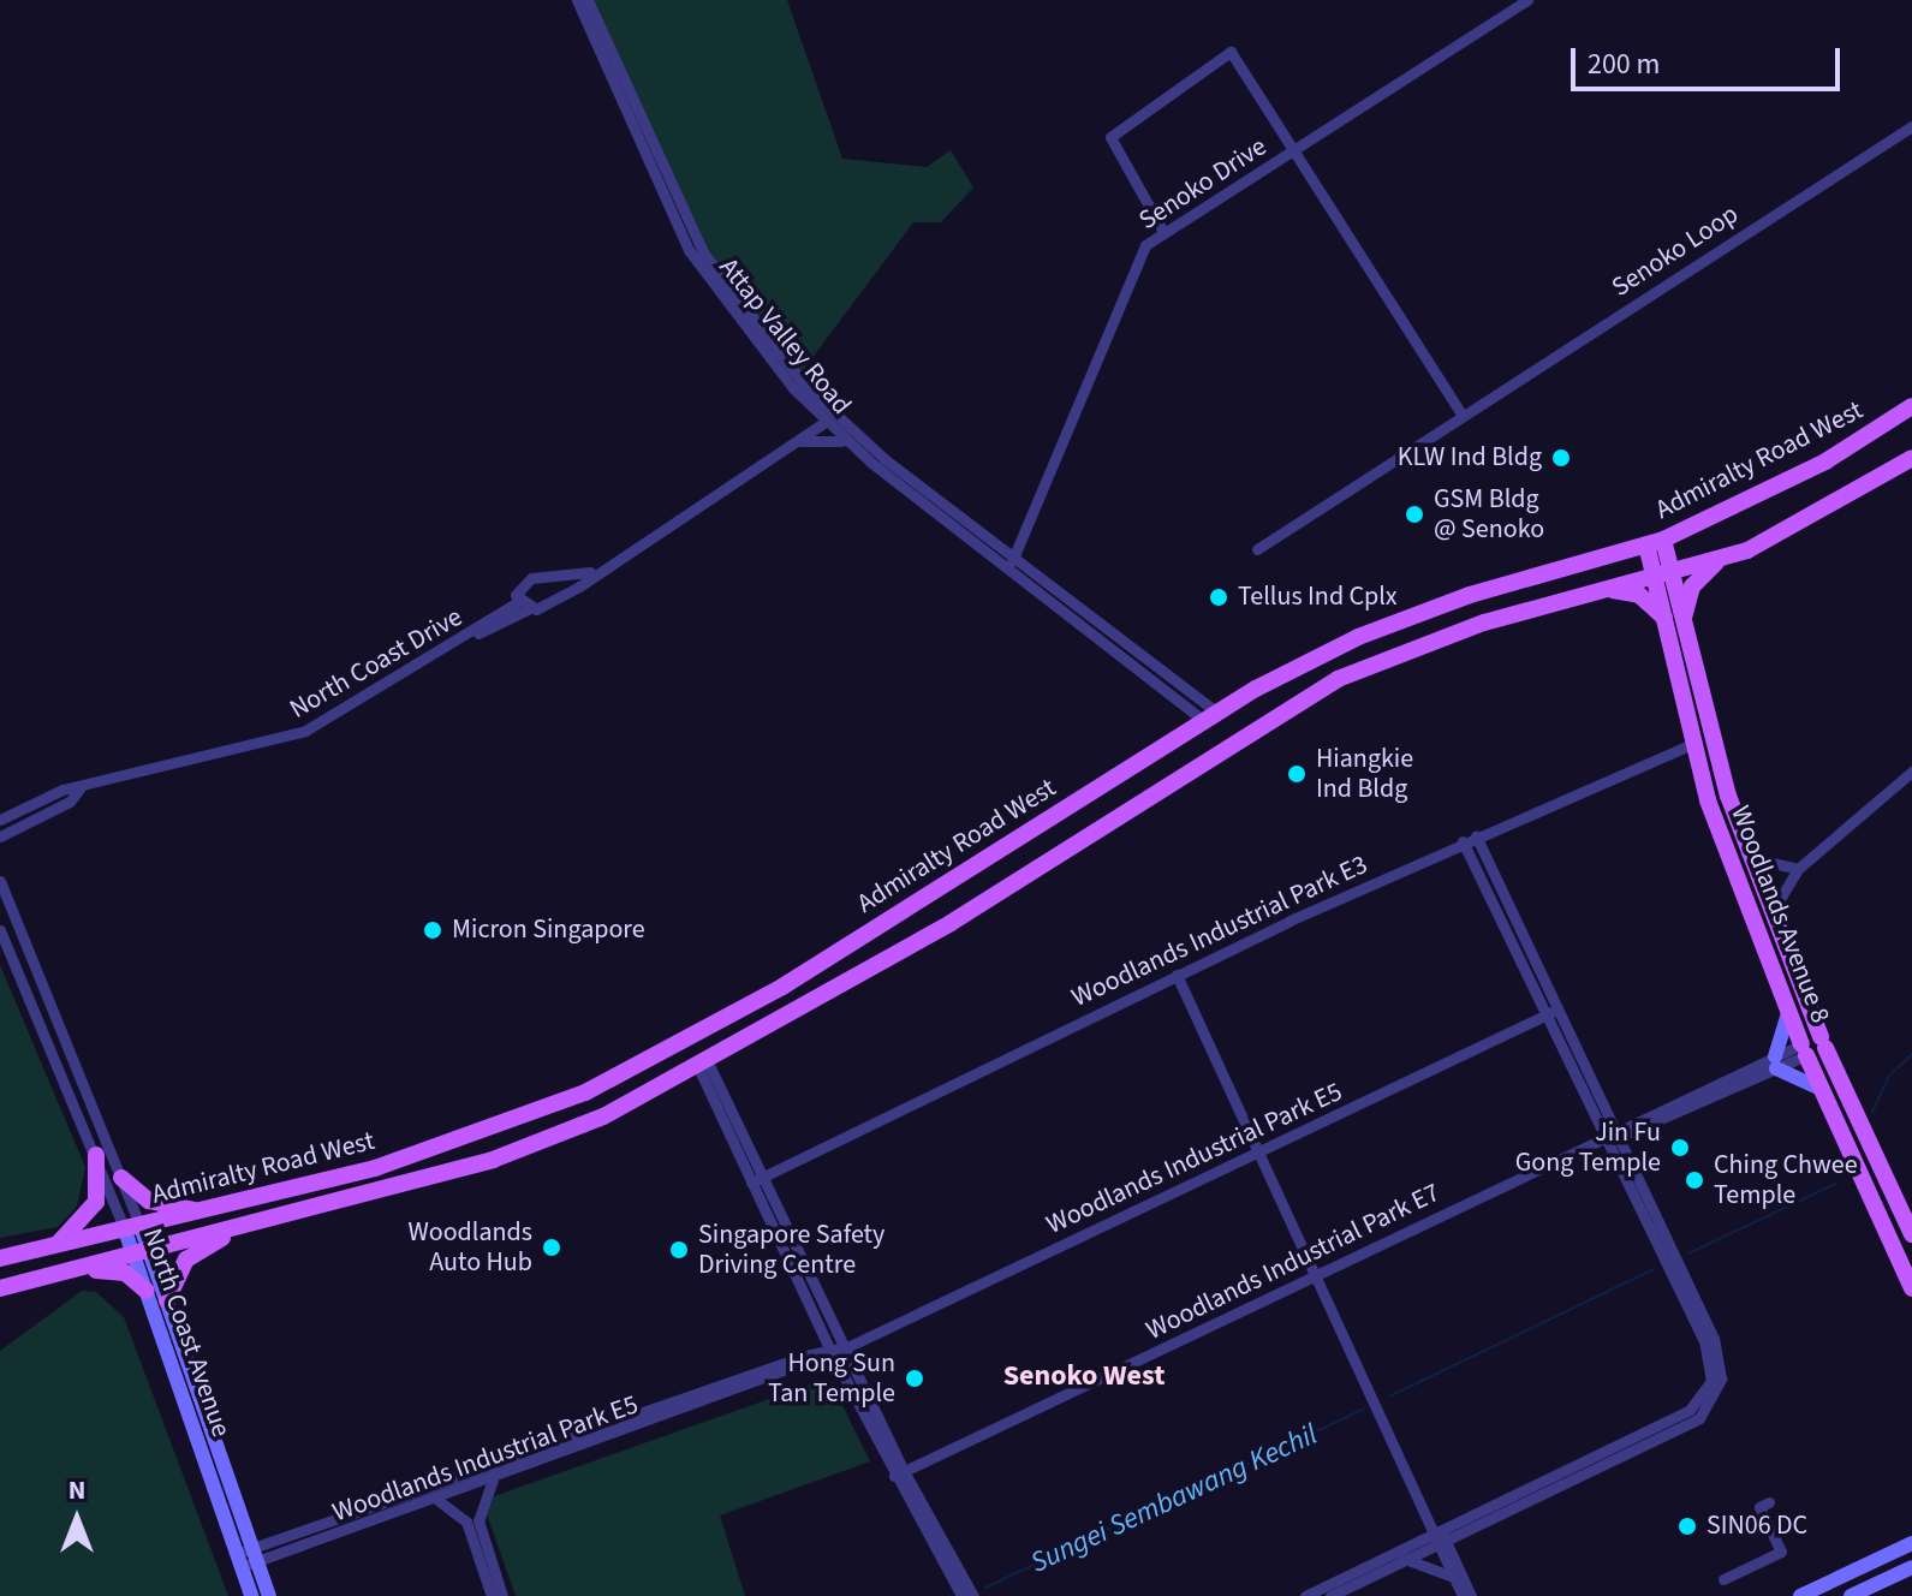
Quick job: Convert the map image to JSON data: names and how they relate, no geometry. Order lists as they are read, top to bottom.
{
  "streets": {
    "main road": ["Admiralty Road West", "Woodlands Avenue 8", "North Coast Avenue"],
    "street": [
      "Senoko Drive",
      "Senoko Loop",
      "Attap Valley Road",
      "North Coast Drive",
      "Woodlands Industrial Park E3",
      "Woodlands Industrial Park E5",
      "Woodlands Industrial Park E7"
    ]
  },
  "crossings": [
    ["Senoko Drive", "Attap Valley Road"],
    ["Attap Valley Road", "Admiralty Road West"],
    ["Attap Valley Road", "North Coast Drive"],
    ["Admiralty Road West", "Woodlands Avenue 8"],
    ["Admiralty Road West", "North Coast Avenue"],
    ["Woodlands Avenue 8", "Woodlands Industrial Park E3"],
    ["Woodlands Avenue 8", "Woodlands Industrial Park E7"],
    ["Woodlands Industrial Park E5", "North Coast Avenue"]
  ],
  "districts": ["Senoko West"],
  "water": ["Sungei Sembawang Kechil"],
  "places": [
    "KLW Ind Bldg",
    "GSM Bldg @ Senoko",
    "Tellus Ind Cplx",
    "Hiangkie Ind Bldg",
    "Micron Singapore",
    "Jin Fu Gong Temple",
    "Ching Chwee Temple",
    "Woodlands Auto Hub",
    "Singapore Safety Driving Centre",
    "Hong Sun Tan Temple",
    "SIN06 DC"
  ],
  "scale_bar": "200 m",
  "north": "top"
}
